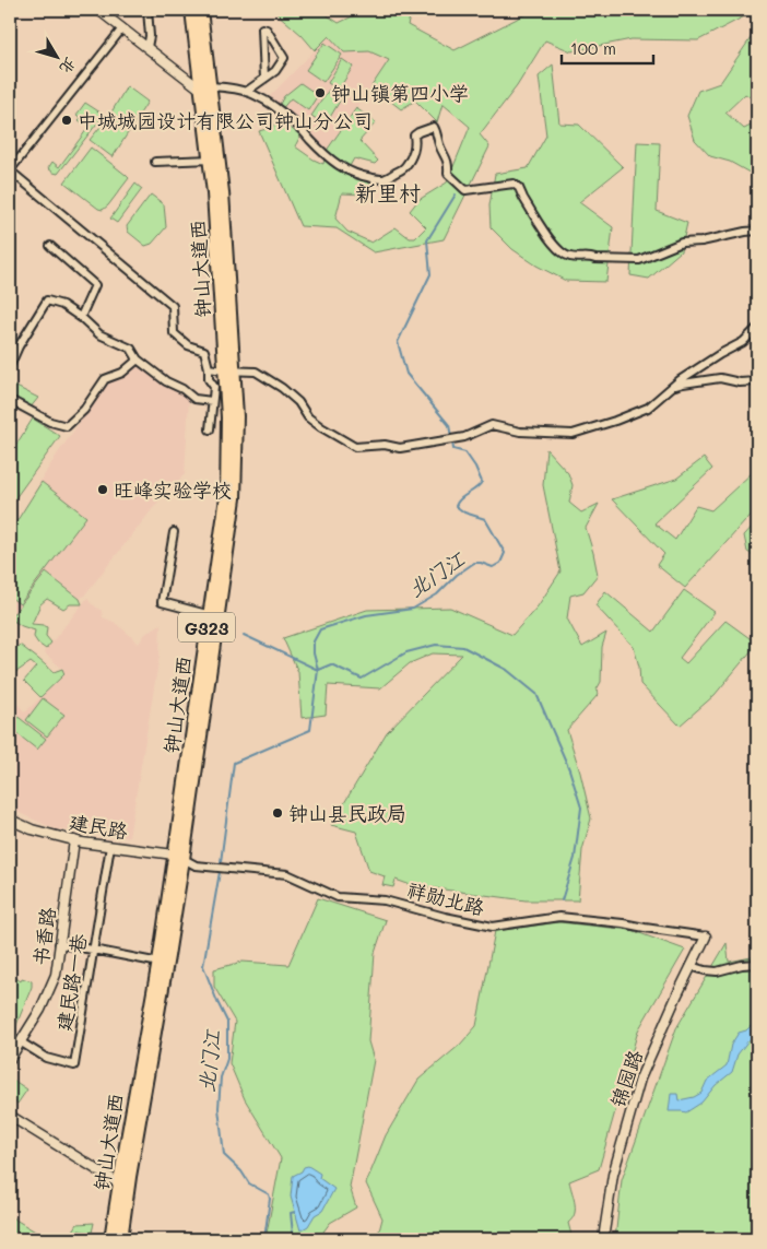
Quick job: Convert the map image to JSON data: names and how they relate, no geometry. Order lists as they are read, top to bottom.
{
  "streets": {
    "highway": ["钟山大道西", "G323"],
    "street": [
      "建民路",
      "祥勋北路",
      "书香路",
      "建民路一巷",
      "锦园路"
    ]
  },
  "crossings": [
    ["钟山大道西", "建民路"],
    ["钟山大道西", "祥勋北路"],
    ["建民路", "祥勋北路"],
    ["建民路", "书香路"],
    ["建民路", "建民路一巷"],
    ["祥勋北路", "锦园路"],
    ["书香路", "建民路一巷"]
  ],
  "districts": ["新里村"],
  "water": ["北门江"],
  "places": [
    "钟山镇第四小学",
    "中城城园设计有限公司钟山分公司",
    "旺峰实验学校",
    "钟山县民政局"
  ],
  "scale_bar": "100 m",
  "north": "bottom right"
}
